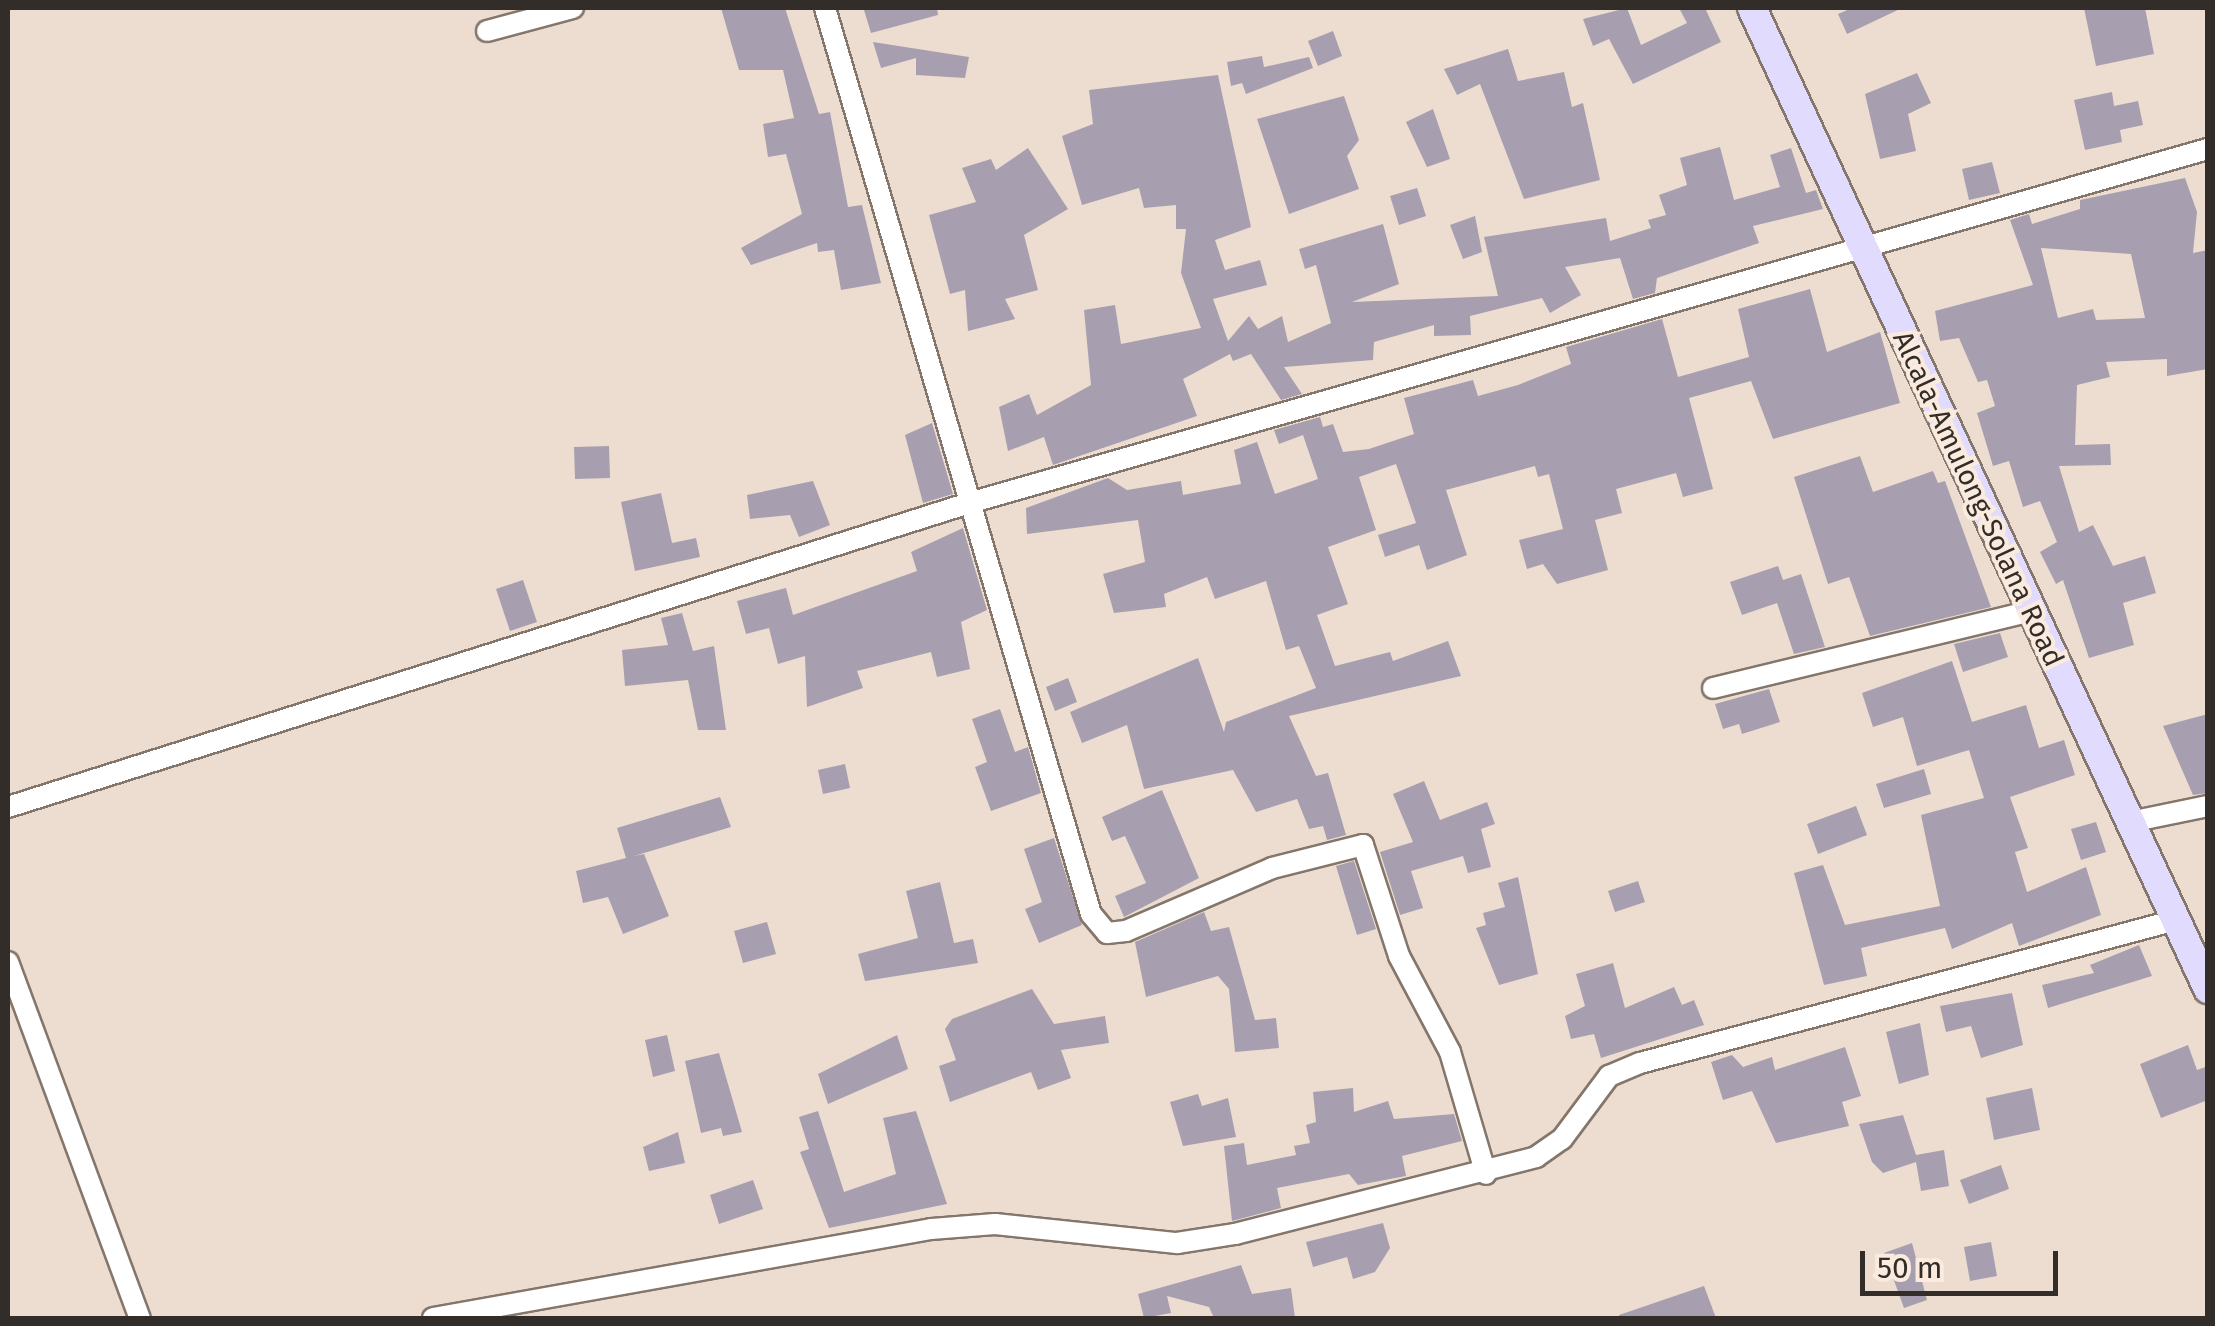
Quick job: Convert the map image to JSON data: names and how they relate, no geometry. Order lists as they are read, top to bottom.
{
  "streets": {
    "main road": ["Alcala-Amulong-Solana Road"]
  },
  "scale_bar": "50 m"
}
